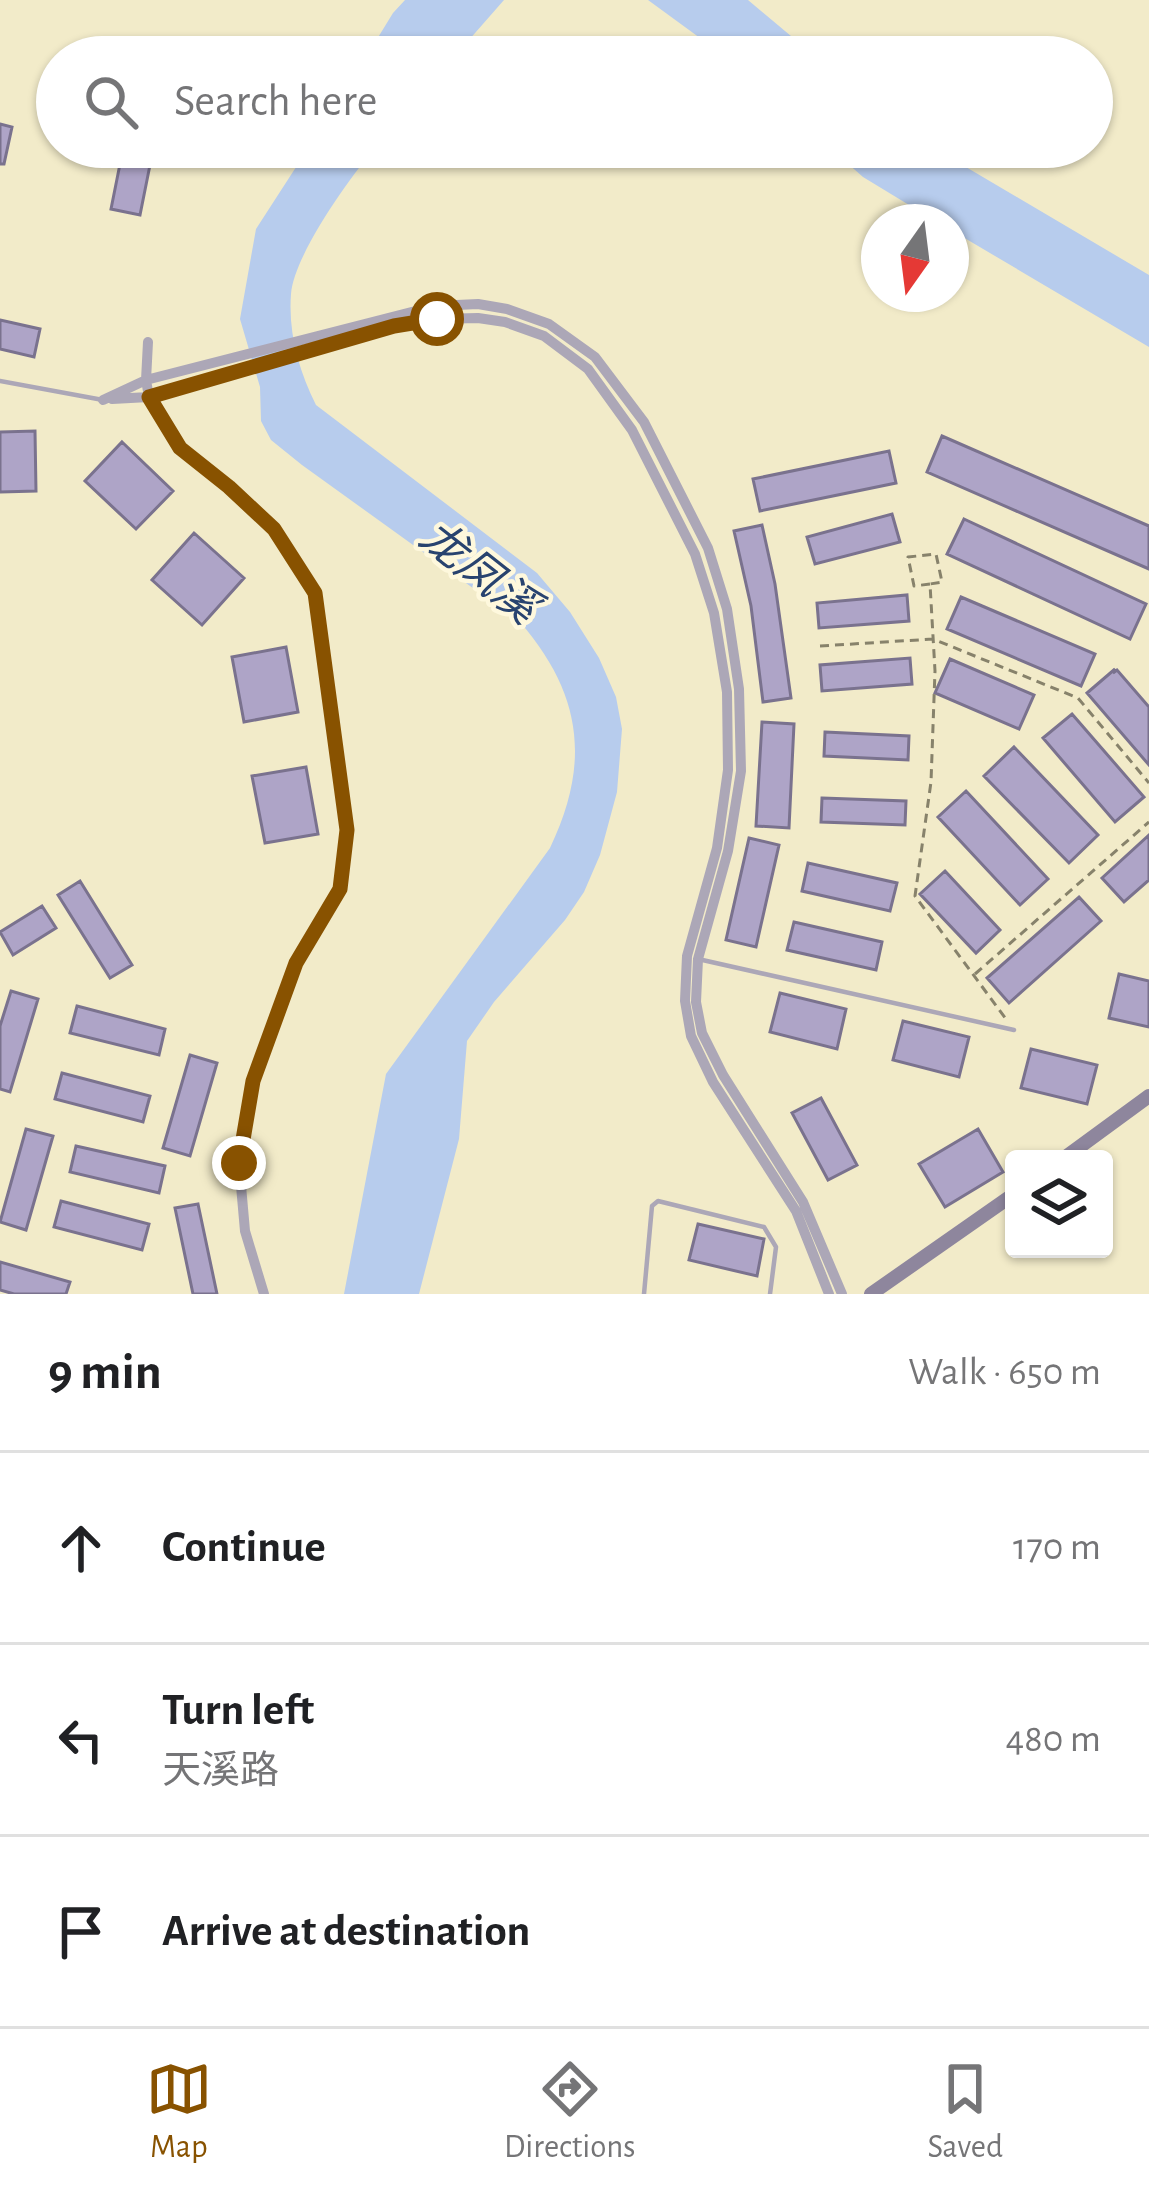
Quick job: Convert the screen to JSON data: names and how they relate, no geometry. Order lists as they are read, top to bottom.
{
  "water": ["龙凤溪"],
  "north": "bottom",
  "page": {
    "search": "Search here",
    "heading": ["9 min", "Walk · 650 m"],
    "list": [
      ["Continue", "170 m"],
      ["Turn left", "天溪路", "480 m"],
      "Arrive at destination"
    ],
    "nav": ["Map", "Directions", "Saved"]
  }
}
